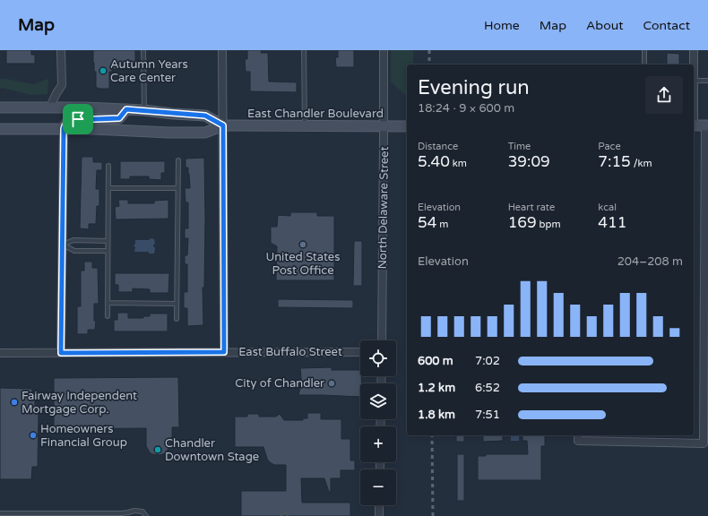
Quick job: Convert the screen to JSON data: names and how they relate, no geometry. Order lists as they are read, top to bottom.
{
  "streets": {
    "main road": ["East Chandler Boulevard"],
    "street": ["North Delaware Street", "East Buffalo Street"]
  },
  "crossings": [
    ["East Chandler Boulevard", "North Delaware Street"]
  ],
  "places": [
    "Autumn Years Care Center",
    "United States Post Office",
    "City of Chandler",
    "Fairway Independent Mortgage Corp.",
    "Homeowners Financial Group",
    "Chandler Downtown Stage"
  ],
  "page": {
    "header": "Map",
    "nav": [
      "Home",
      "Map",
      "About",
      "Contact"
    ],
    "heading": ["Evening run", "18:24 · 9 × 600 m"],
    "stats": [
      ["Distance", "5.40 km"],
      ["Time", "39:09"],
      ["Pace", "7:15 /km"],
      ["Elevation", "54 m"],
      ["Heart rate", "169 bpm"],
      ["kcal", "411"]
    ],
    "chart": ["Elevation", "204–208 m"],
    "map_buttons": ["+", "−"],
    "list": [
      {
        "name": "600 m",
        "note": "7:02"
      },
      {
        "name": "1.2 km",
        "note": "6:52"
      },
      {
        "name": "1.8 km",
        "note": "7:51"
      }
    ]
  }
}
